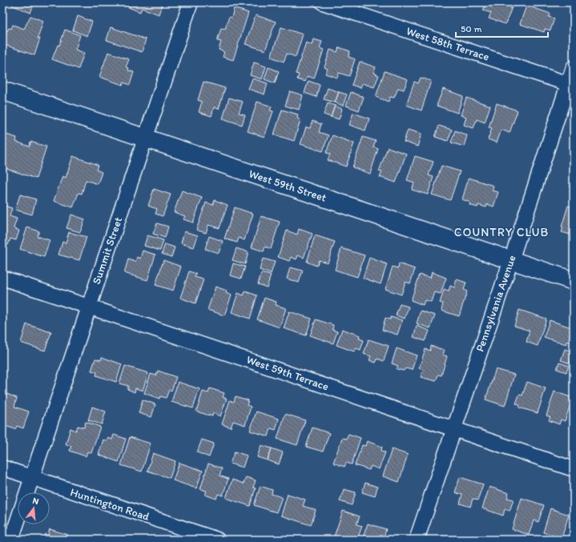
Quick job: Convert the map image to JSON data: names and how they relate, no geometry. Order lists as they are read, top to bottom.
{
  "streets": {
    "street": [
      "West 58th Terrace",
      "West 59th Street",
      "Summit Street",
      "Pennsylvania Avenue",
      "West 59th Terrace",
      "Huntington Road"
    ]
  },
  "crossings": [
    ["West 58th Terrace", "Pennsylvania Avenue"],
    ["West 59th Street", "Summit Street"],
    ["West 59th Street", "Pennsylvania Avenue"],
    ["Summit Street", "West 59th Terrace"],
    ["Summit Street", "Huntington Road"],
    ["Pennsylvania Avenue", "West 59th Terrace"]
  ],
  "districts": ["COUNTRY CLUB"],
  "scale_bar": "50 m",
  "north": "top"
}
